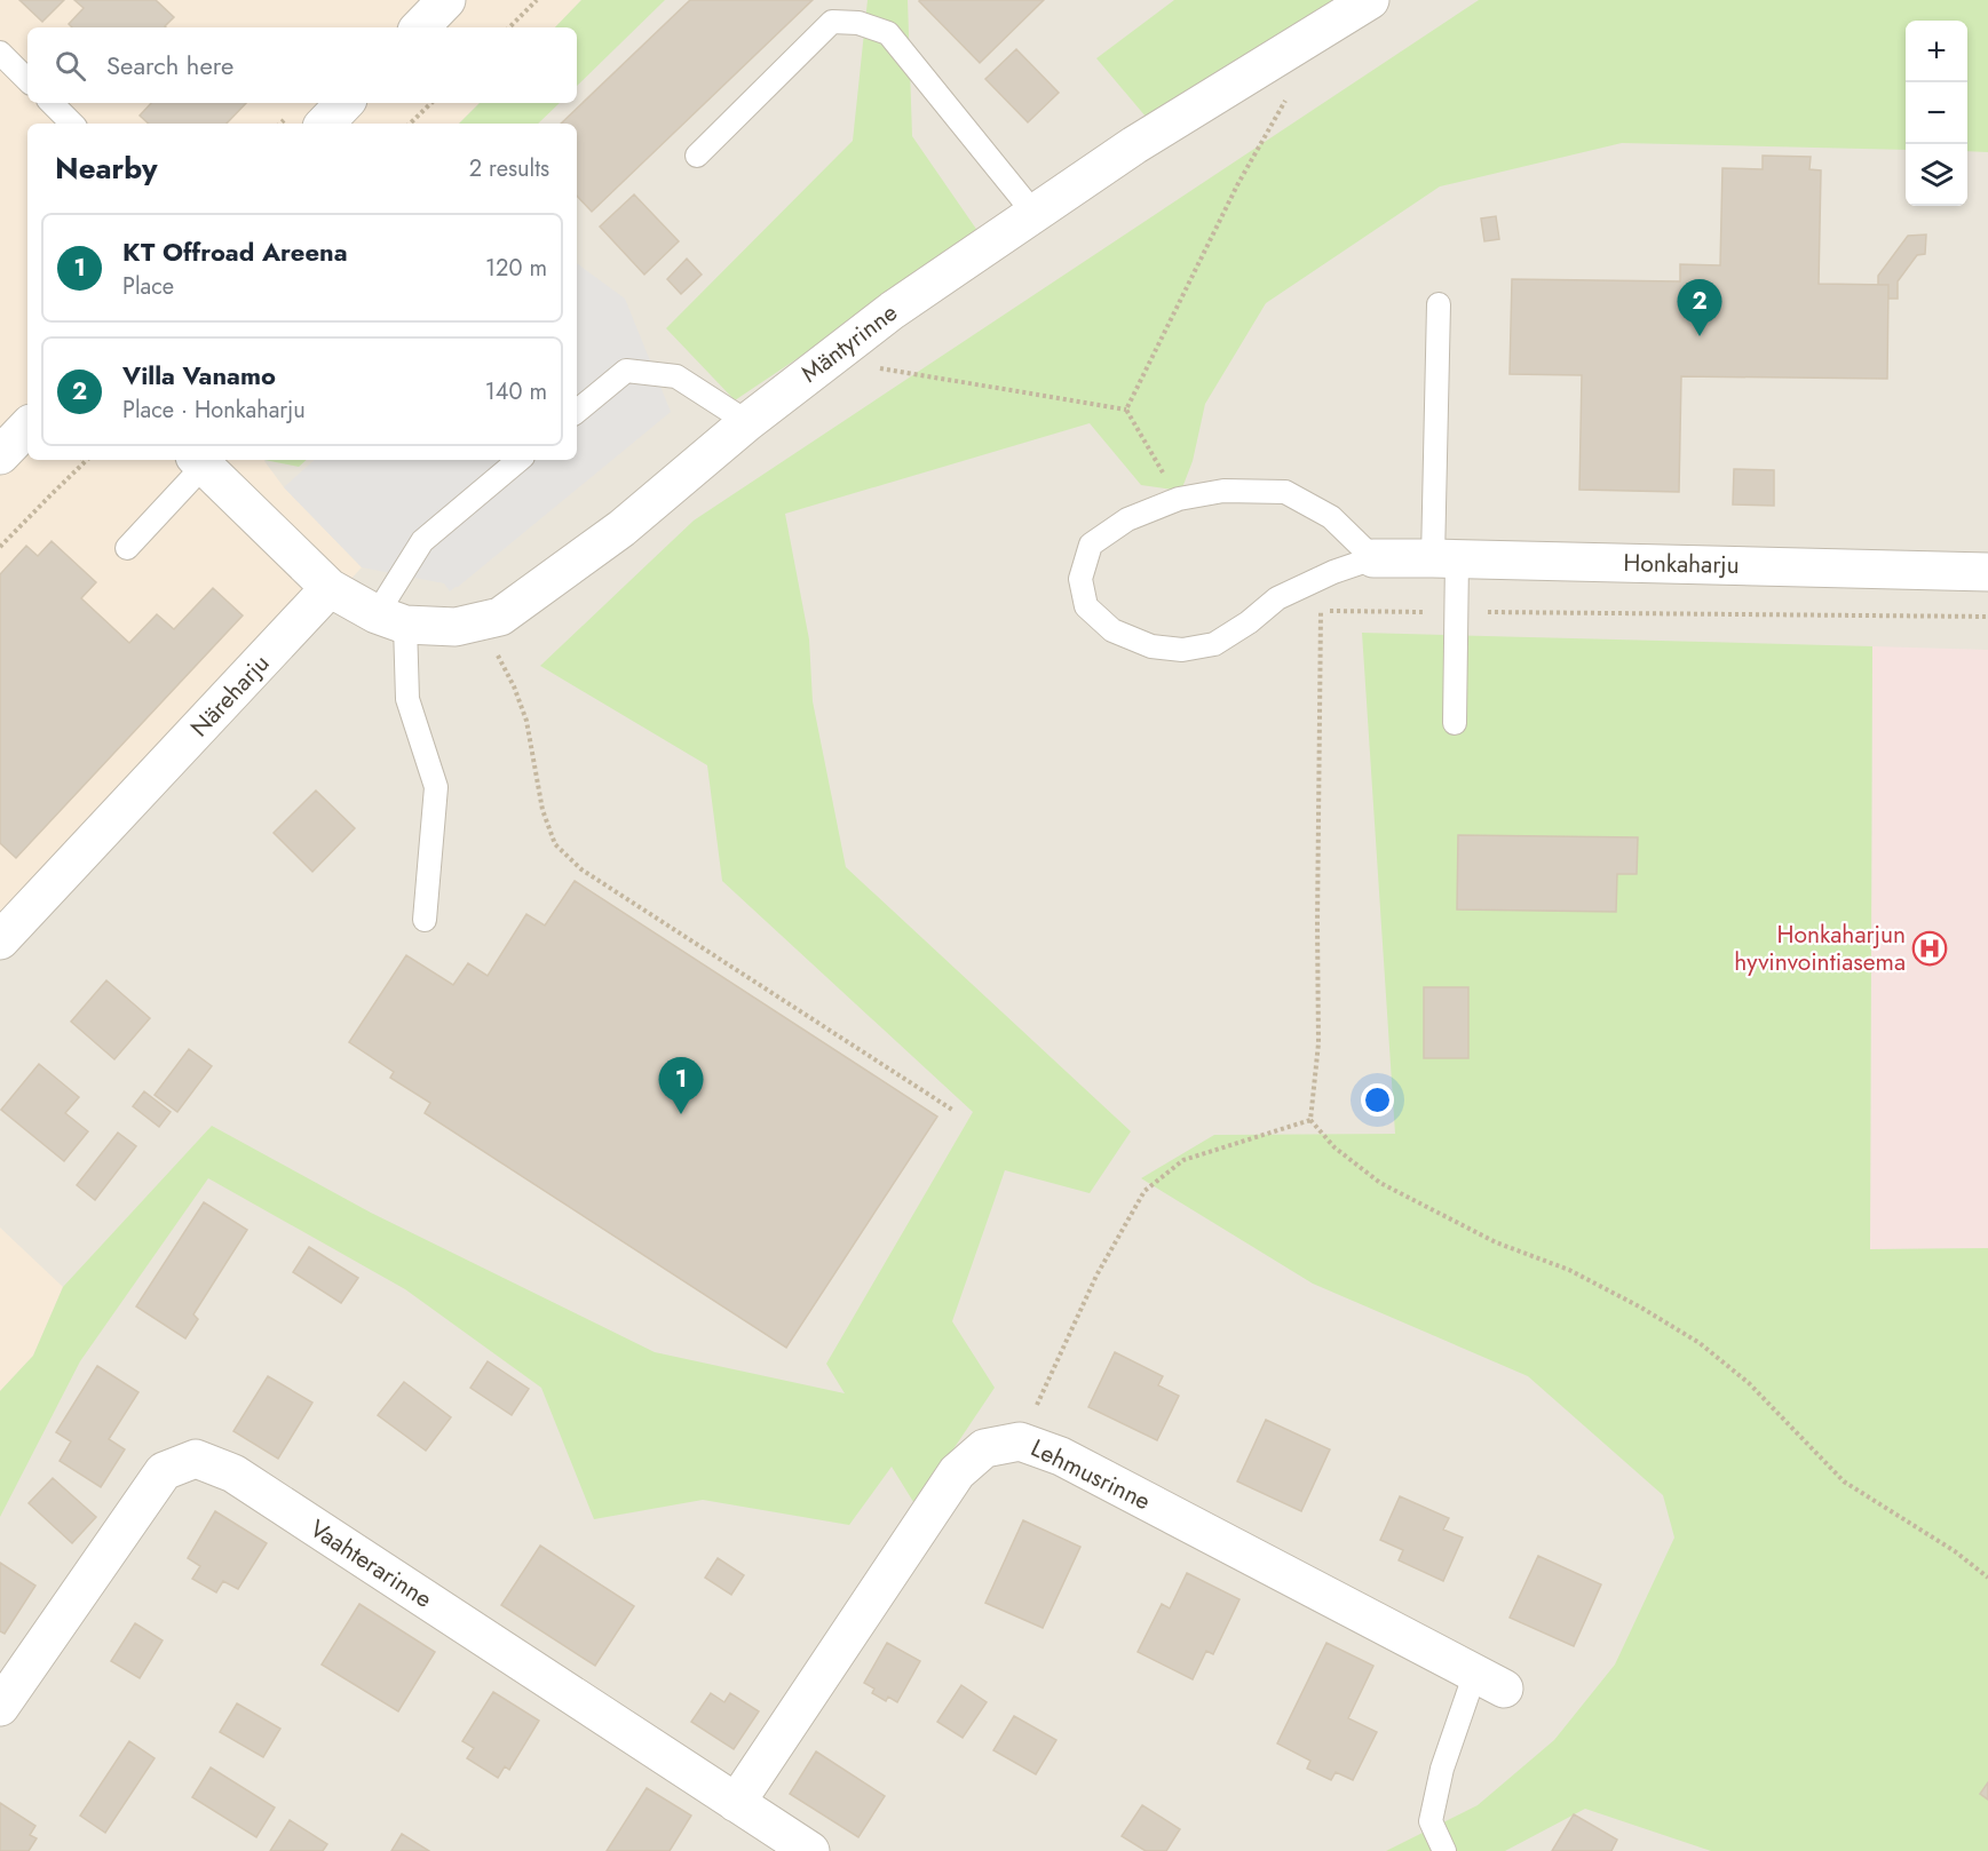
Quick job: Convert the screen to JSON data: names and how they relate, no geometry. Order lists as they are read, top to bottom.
{
  "streets": {
    "street": [
      "Mäntyrinne",
      "Honkaharju",
      "Näreharju",
      "Lehmusrinne",
      "Vaahterarinne"
    ]
  },
  "crossings": [
    ["Mäntyrinne", "Näreharju"],
    ["Lehmusrinne", "Vaahterarinne"]
  ],
  "places": {
    "hospital": ["Honkaharjun hyvinvointiasema"]
  },
  "page": {
    "map_buttons": ["+", "−"],
    "search": "Search here",
    "heading": ["Nearby", "2 results"],
    "list": [
      {
        "mark": "1",
        "name": "KT Offroad Areena",
        "note": "Place",
        "value": "120 m"
      },
      {
        "mark": "2",
        "name": "Villa Vanamo",
        "note": "Place · Honkaharju",
        "value": "140 m"
      }
    ],
    "pins": ["2", "1"]
  }
}
